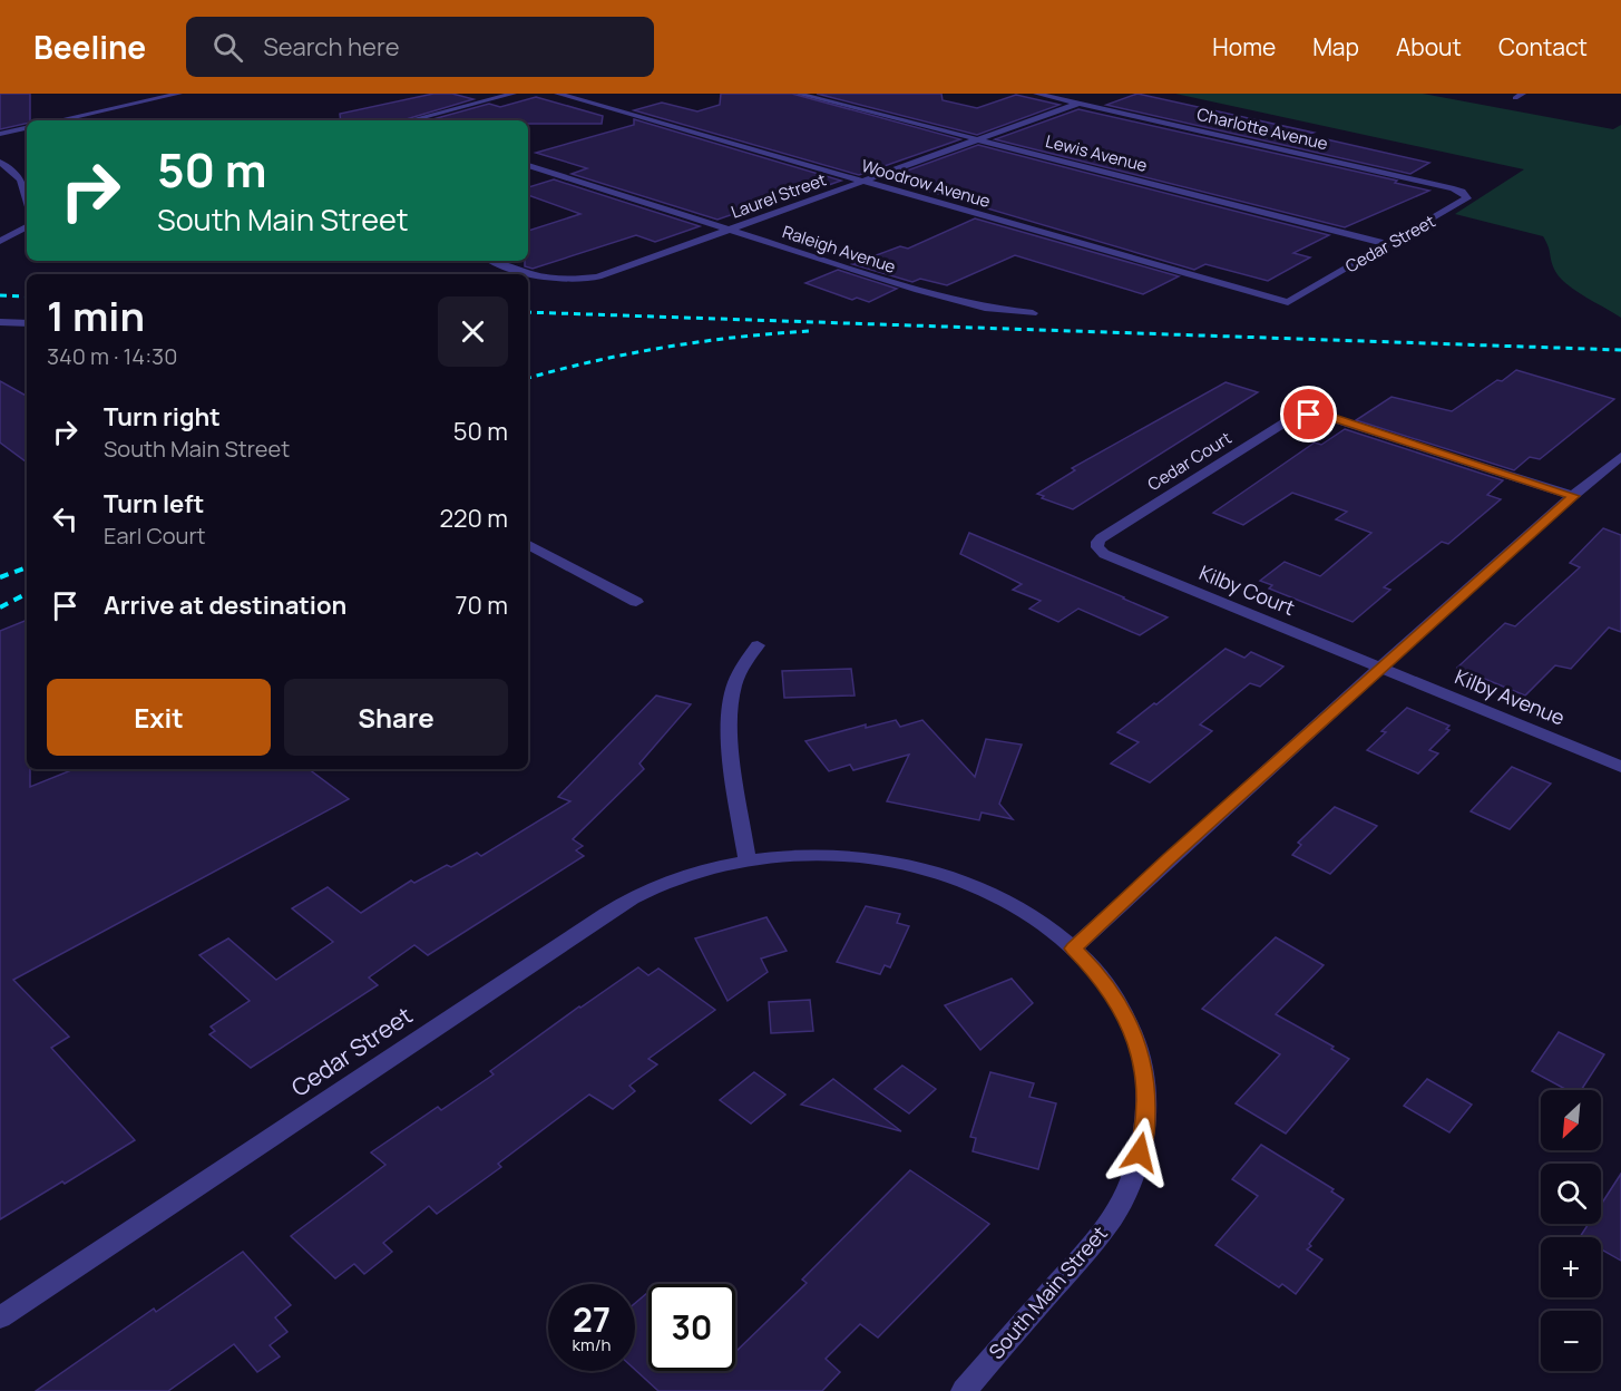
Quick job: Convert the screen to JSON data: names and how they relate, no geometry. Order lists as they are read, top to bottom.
{
  "streets": {
    "street": [
      "Charlotte Avenue",
      "Lewis Avenue",
      "Woodrow Avenue",
      "Laurel Street",
      "Cedar Street",
      "Raleigh Avenue",
      "Cedar Court",
      "Kilby Court",
      "Kilby Avenue",
      "South Main Street"
    ]
  },
  "crossings": [
    ["Charlotte Avenue", "Laurel Street"],
    ["Charlotte Avenue", "Cedar Street"],
    ["Lewis Avenue", "Laurel Street"],
    ["Lewis Avenue", "Cedar Street"],
    ["Woodrow Avenue", "Laurel Street"],
    ["Woodrow Avenue", "Cedar Street"],
    ["Laurel Street", "Raleigh Avenue"],
    ["Cedar Street", "South Main Street"],
    ["Cedar Court", "Kilby Court"],
    ["Kilby Court", "Kilby Avenue"]
  ],
  "north": "bottom left",
  "page": {
    "header": "Beeline",
    "search": "Search here",
    "nav": [
      "Home",
      "Map",
      "About",
      "Contact"
    ],
    "turn": ["50 m", "South Main Street"],
    "heading": ["1 min", "340 m · 14:30"],
    "list": [
      {
        "name": "Turn right",
        "note": "South Main Street",
        "value": "50 m"
      },
      {
        "name": "Turn left",
        "note": "Earl Court",
        "value": "220 m"
      },
      {
        "name": "Arrive at destination",
        "value": "70 m"
      }
    ],
    "buttons": ["Exit", "Share"],
    "map_buttons": ["+", "−"],
    "speed": "27 km/h",
    "limit": "30"
  }
}
